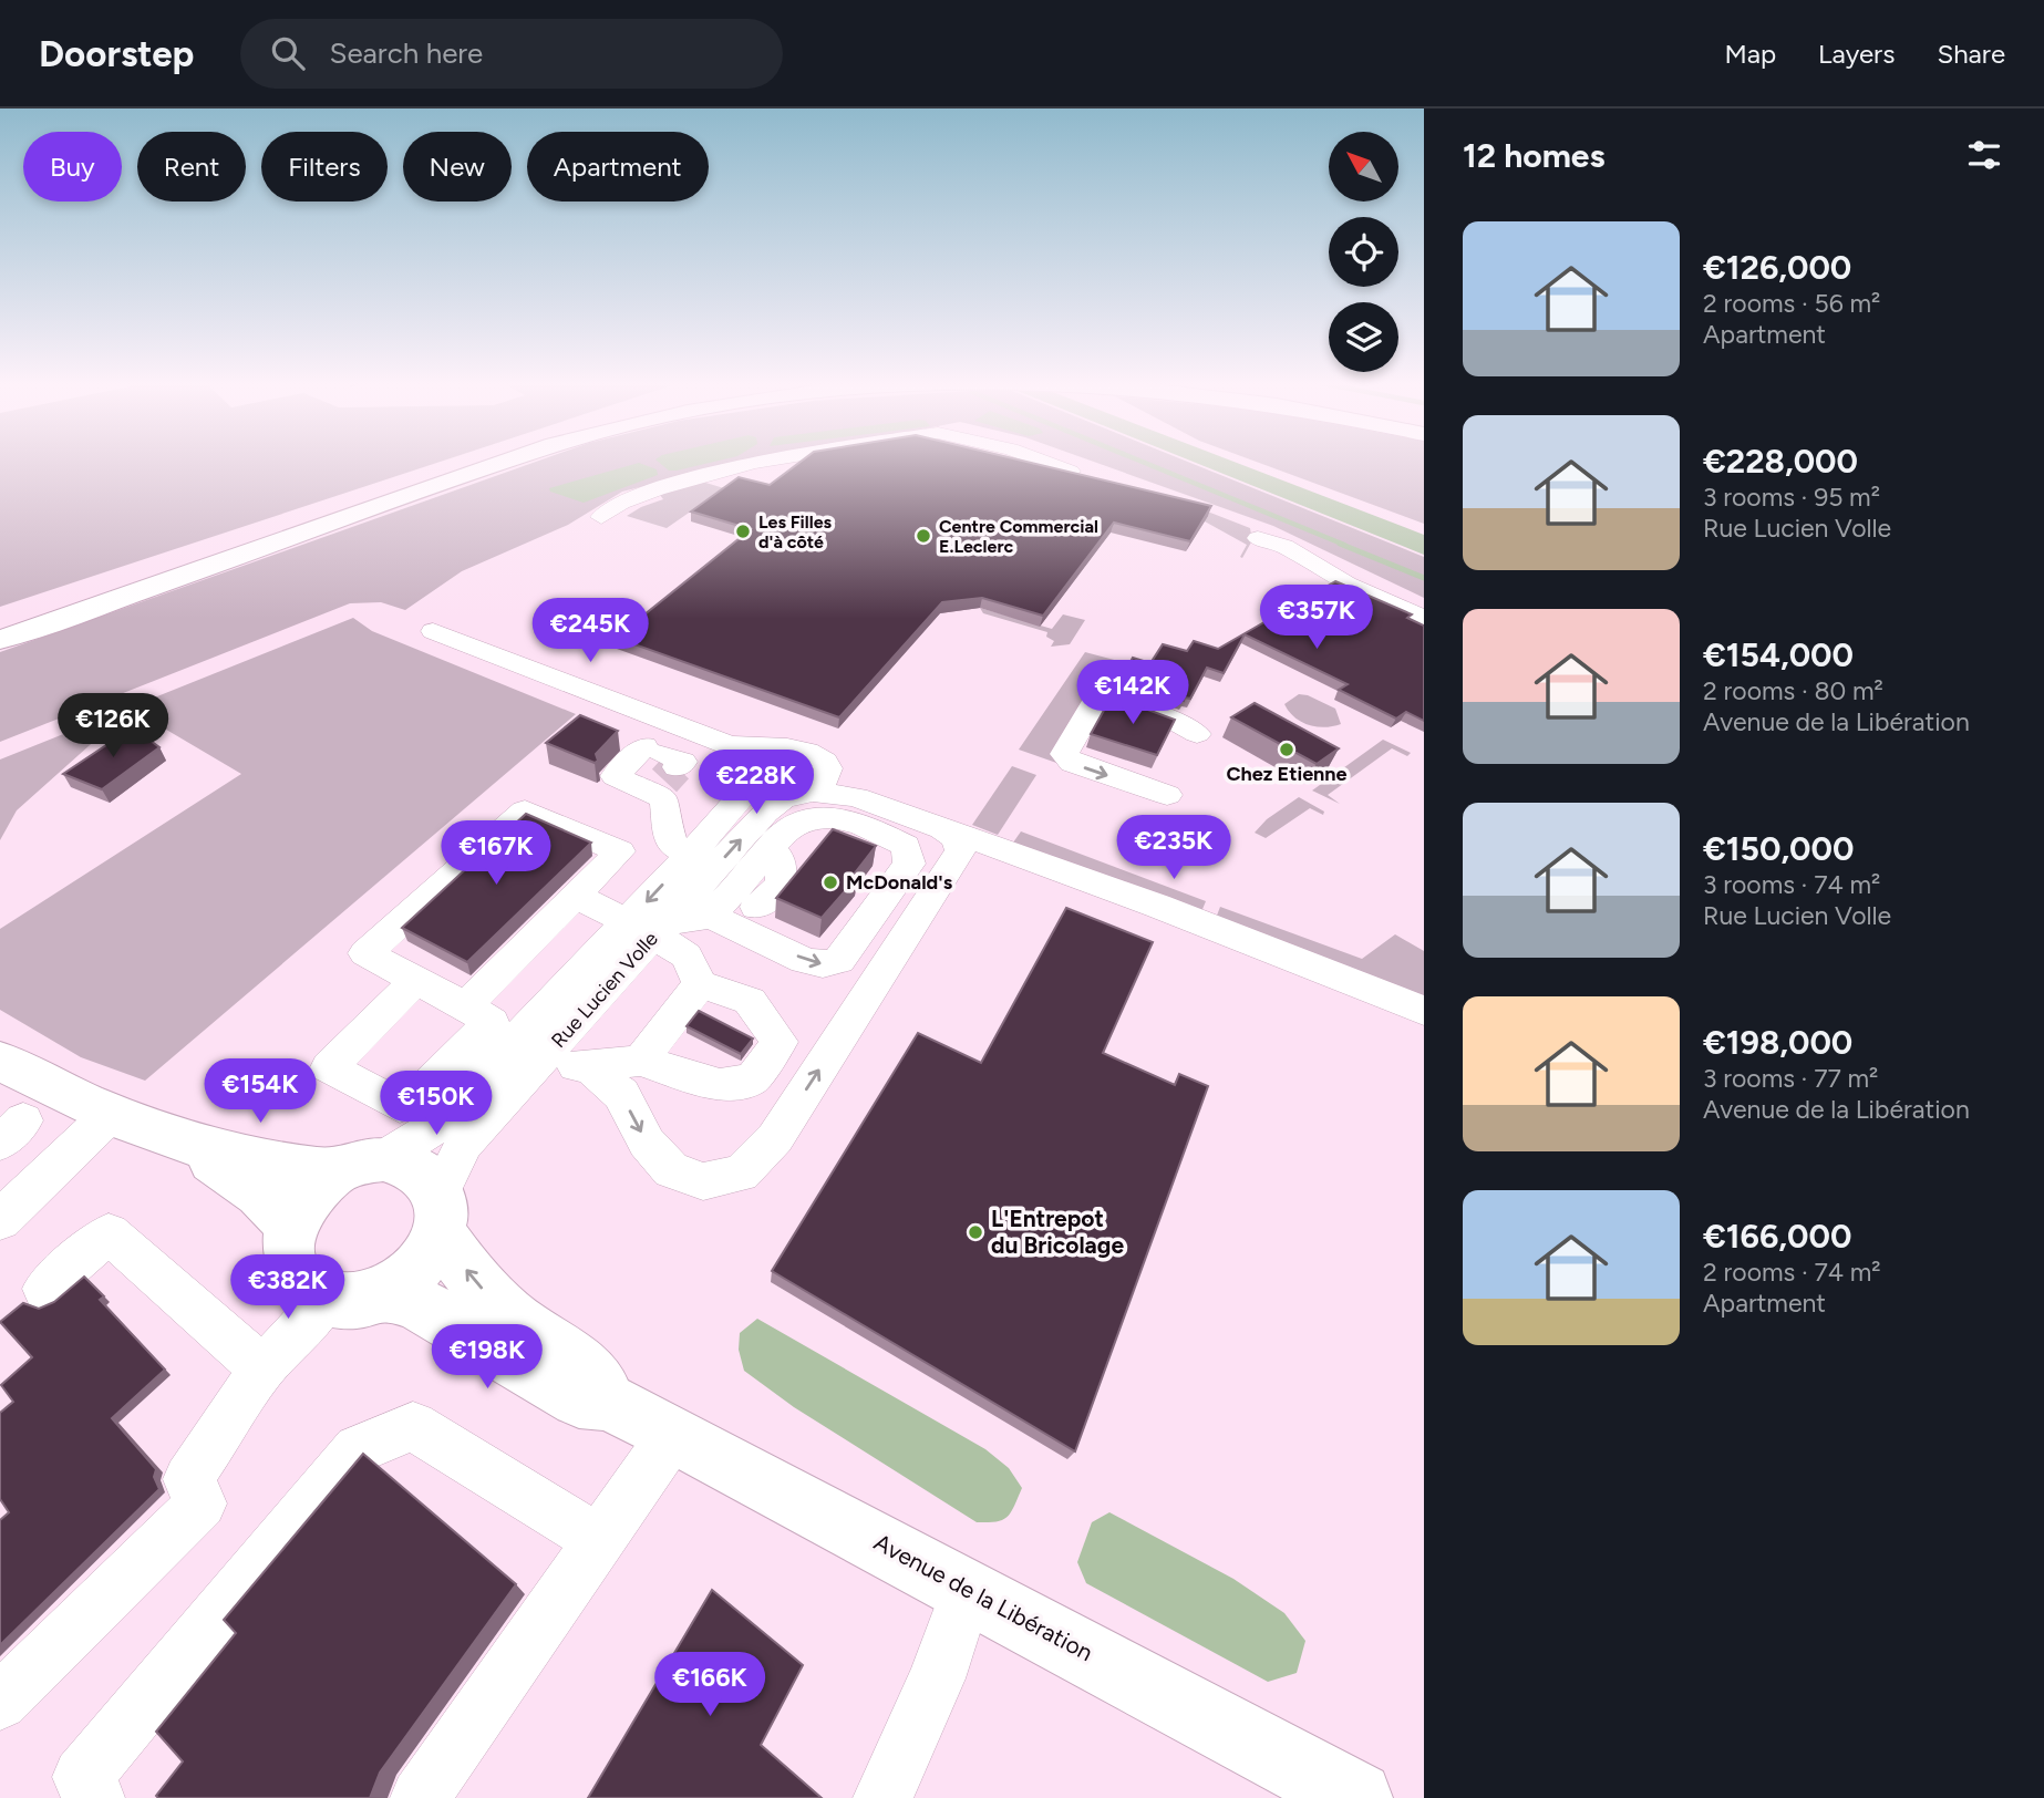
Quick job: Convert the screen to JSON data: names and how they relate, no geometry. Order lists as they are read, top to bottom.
{
  "streets": {
    "main road": ["Avenue de la Libération"],
    "street": ["Rue Lucien Volle"]
  },
  "crossings": [
    ["Rue Lucien Volle", "Avenue de la Libération"]
  ],
  "places": [
    "Les Filles d'à côté",
    "Centre Commercial E.Leclerc",
    "Chez Etienne",
    "McDonald's",
    "L'Entrepot du Bricolage"
  ],
  "north": "top left",
  "page": {
    "header": "Doorstep",
    "search": "Search here",
    "nav": ["Map", "Layers", "Share"],
    "heading": "12 homes",
    "chip": [
      "Buy",
      "Rent",
      "Filters",
      "New",
      "Apartment"
    ],
    "list": [
      {
        "name": "€126,000",
        "note": "2 rooms · 56 m² · Apartment"
      },
      {
        "name": "€228,000",
        "note": "3 rooms · 95 m² · Rue Lucien Volle"
      },
      {
        "name": "€154,000",
        "note": "2 rooms · 80 m² · Avenue de la Libération"
      },
      {
        "name": "€150,000",
        "note": "3 rooms · 74 m² · Rue Lucien Volle"
      },
      {
        "name": "€198,000",
        "note": "3 rooms · 77 m² · Avenue de la Libération"
      },
      {
        "name": "€166,000",
        "note": "2 rooms · 74 m² · Apartment"
      }
    ],
    "price": [
      "€357K",
      "€245K",
      "€142K",
      "€126K",
      "€228K",
      "€235K",
      "€167K",
      "€154K",
      "€150K",
      "€382K",
      "€198K",
      "€166K"
    ]
  }
}
